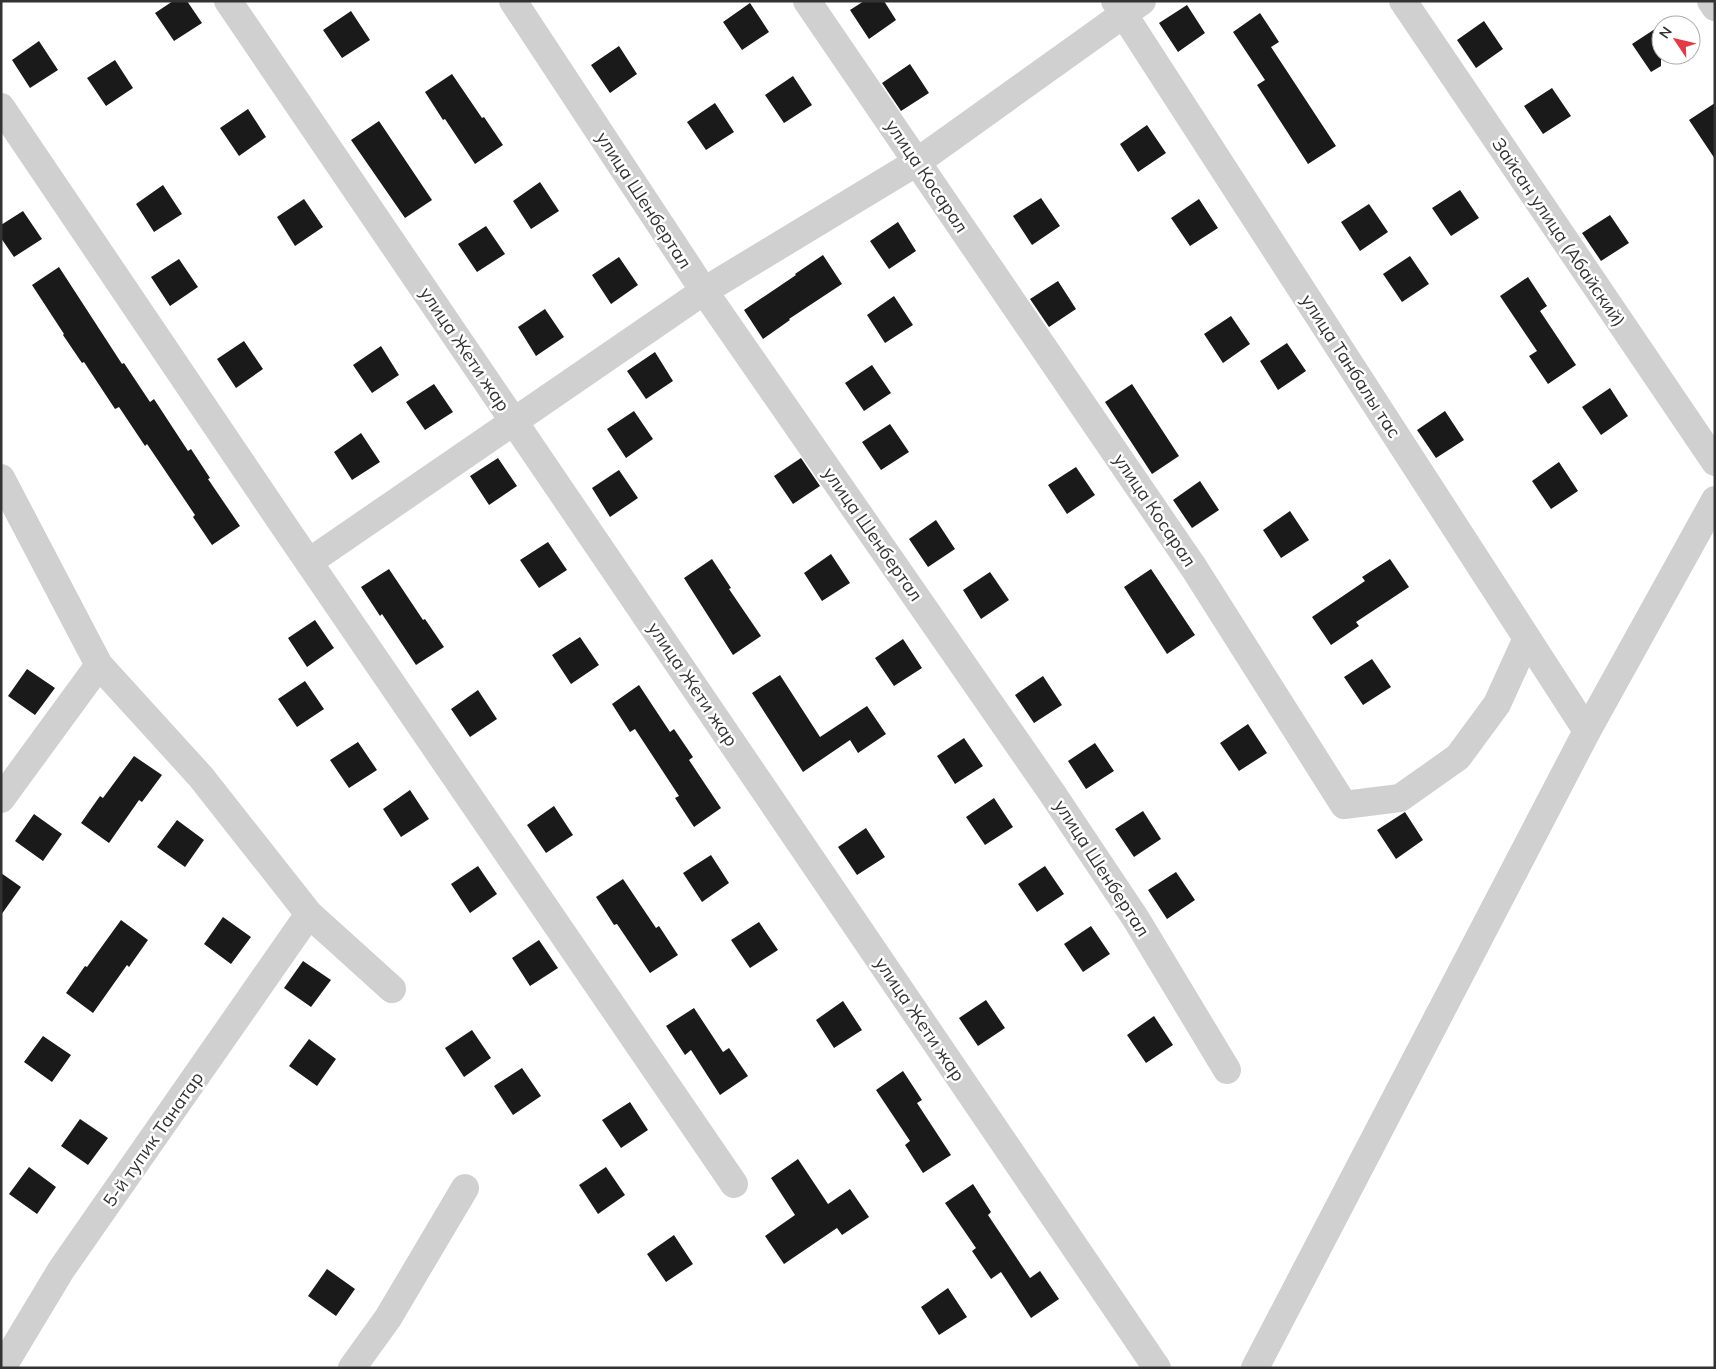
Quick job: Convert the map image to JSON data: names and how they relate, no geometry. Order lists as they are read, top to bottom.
{
  "streets": {
    "street": [
      "улица Косарал",
      "улица Шенбертал",
      "Зайсан улица (Абайский)",
      "улица Жети жар",
      "улица Танбалы тас",
      "5-й тупик Танатар"
    ]
  },
  "crossings": [
    ["улица Косарал", "улица Танбалы тас"]
  ],
  "north": "top left"
}
